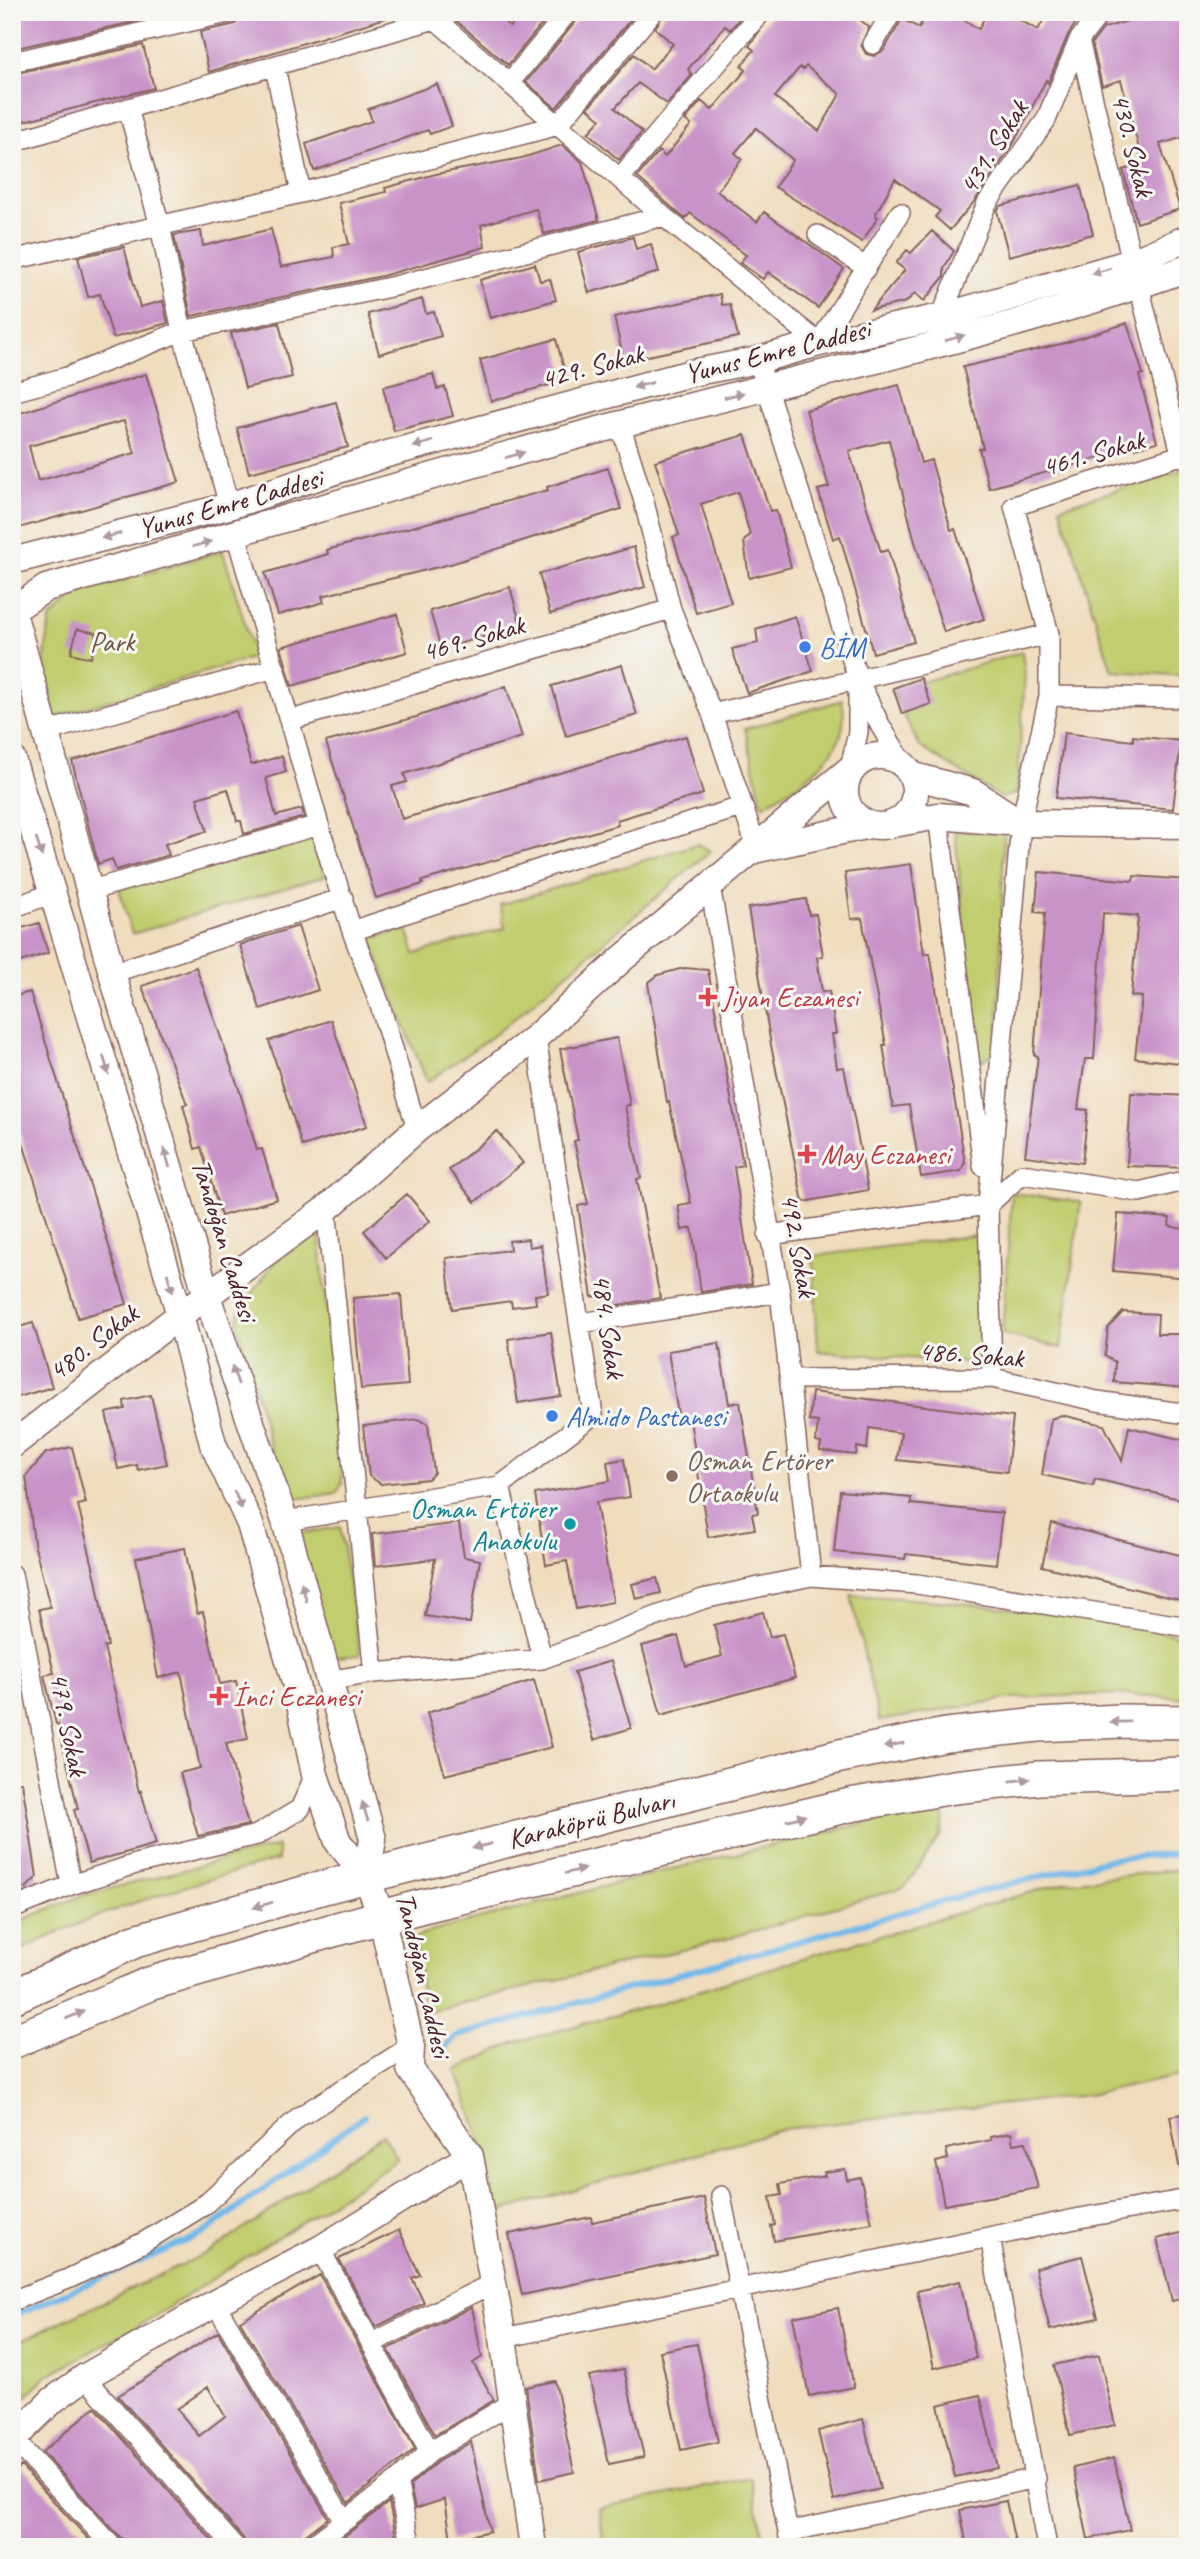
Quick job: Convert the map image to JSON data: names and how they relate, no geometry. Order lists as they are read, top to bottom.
{
  "streets": {
    "highway": ["Karaköprü Bulvarı"],
    "main road": [
      "Yunus Emre Caddesi",
      "429. Sokak",
      "Tandoğan Caddesi",
      "480. Sokak"
    ],
    "street": [
      "430. Sokak",
      "431. Sokak",
      "461. Sokak",
      "469. Sokak",
      "492. Sokak",
      "484. Sokak",
      "486. Sokak",
      "479. Sokak"
    ]
  },
  "crossings": [
    ["430. Sokak", "431. Sokak"],
    ["430. Sokak", "Yunus Emre Caddesi"],
    ["430. Sokak", "429. Sokak"],
    ["430. Sokak", "461. Sokak"],
    ["431. Sokak", "429. Sokak"],
    ["Yunus Emre Caddesi", "429. Sokak"],
    ["Yunus Emre Caddesi", "Tandoğan Caddesi"],
    ["Tandoğan Caddesi", "480. Sokak"],
    ["Tandoğan Caddesi", "Karaköprü Bulvarı"],
    ["492. Sokak", "480. Sokak"],
    ["492. Sokak", "486. Sokak"],
    ["484. Sokak", "480. Sokak"]
  ],
  "one_way": ["Yunus Emre Caddesi", "429. Sokak"],
  "parks": ["Park"],
  "places": {
    "other": [
      "BİM",
      "Almido Pastanesi",
      "Osman Ertörer Ortaokulu",
      "Osman Ertörer Anaokulu"
    ],
    "health": ["Jiyan Eczanesi", "May Eczanesi", "İnci Eczanesi"]
  }
}
